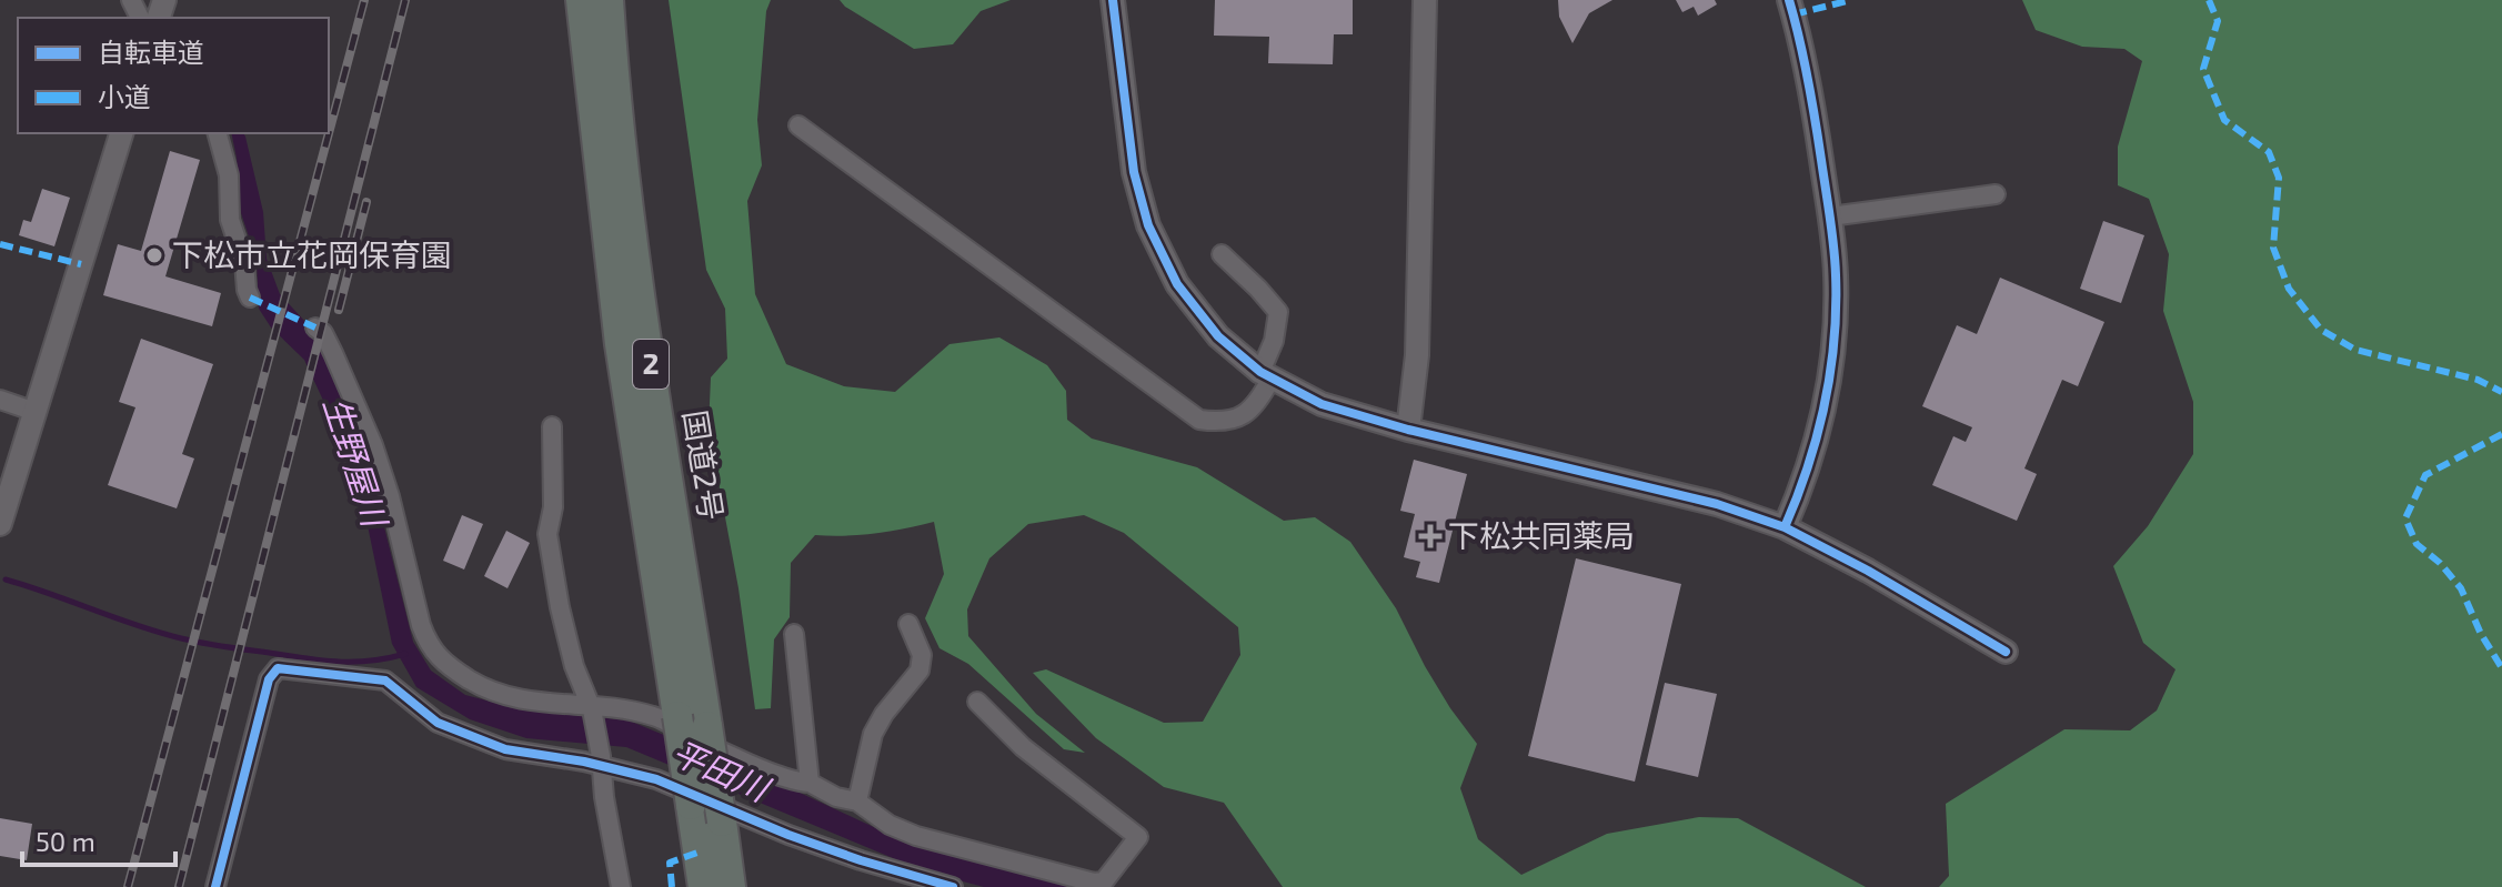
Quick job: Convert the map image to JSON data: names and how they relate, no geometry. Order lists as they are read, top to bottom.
{
  "streets": {
    "highway": ["2", "国道2号"]
  },
  "water": ["生野屋川", "平田川"],
  "places": {
    "other": ["下松市立花岡保育園"],
    "health": ["下松共同薬局"]
  },
  "legend": ["自転車道", "小道"],
  "scale_bar": "50 m"
}
